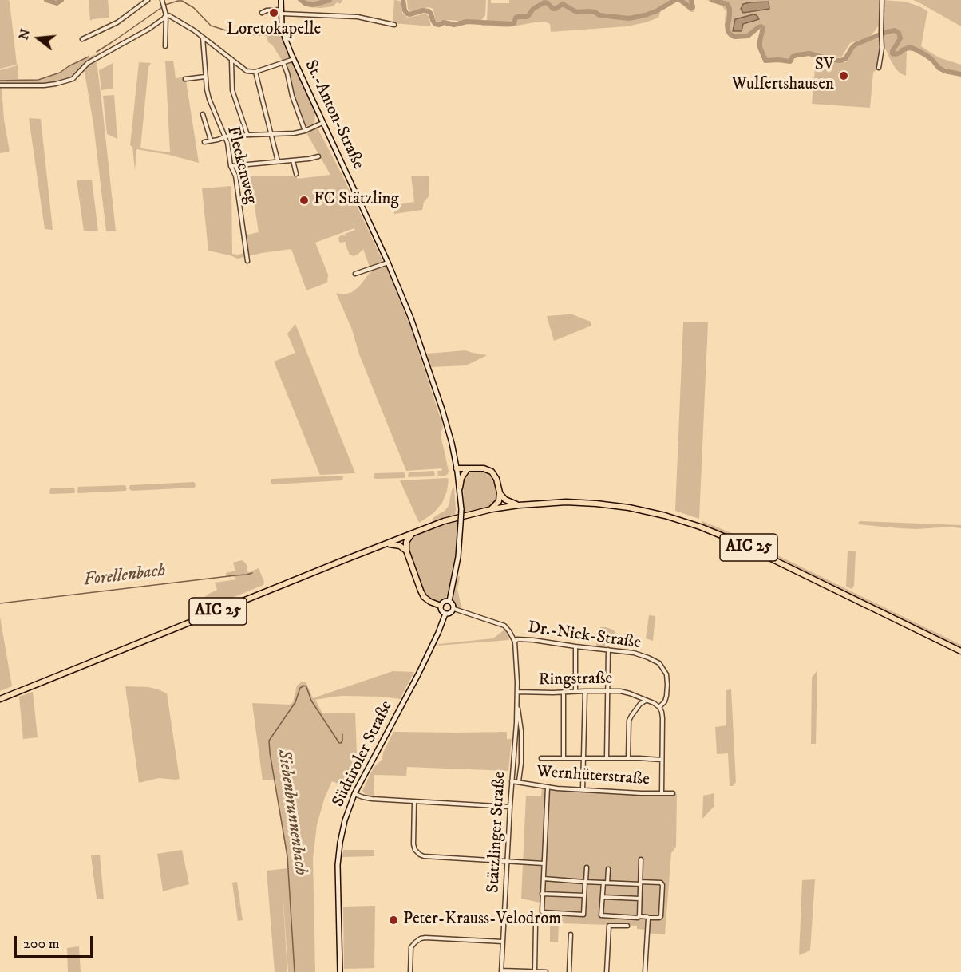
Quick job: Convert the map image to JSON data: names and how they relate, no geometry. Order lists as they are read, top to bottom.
{
  "streets": {
    "main road": ["St.-Anton-Straße", "AIC 25", "Südtiroler Straße"],
    "street": [
      "Fleckenweg",
      "Dr.-Nick-Straße",
      "Ringstraße",
      "Wernhüterstraße",
      "Stätzlinger Straße"
    ]
  },
  "crossings": [
    ["St.-Anton-Straße", "Südtiroler Straße"],
    ["St.-Anton-Straße", "Stätzlinger Straße"],
    ["Dr.-Nick-Straße", "Ringstraße"],
    ["Dr.-Nick-Straße", "Stätzlinger Straße"],
    ["Ringstraße", "Stätzlinger Straße"],
    ["Südtiroler Straße", "Stätzlinger Straße"],
    ["Wernhüterstraße", "Stätzlinger Straße"]
  ],
  "water": ["Forellenbach", "Siebenbrunnenbach"],
  "places": [
    "Loretokapelle",
    "SV Wulfertshausen",
    "FC Stätzling",
    "Peter-Krauss-Velodrom"
  ],
  "scale_bar": "200 m",
  "north": "left"
}
